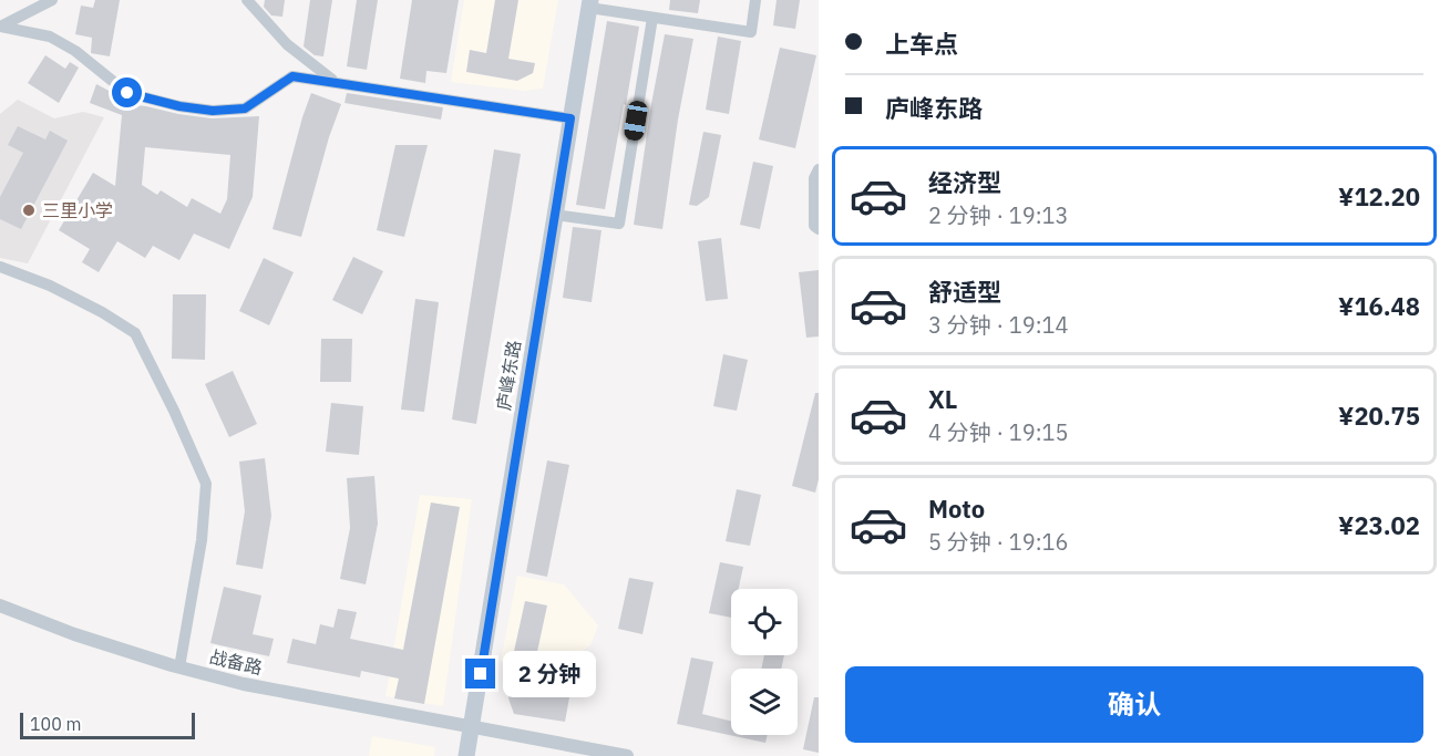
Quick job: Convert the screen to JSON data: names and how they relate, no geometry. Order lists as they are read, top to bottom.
{
  "streets": {
    "main road": ["庐峰东路"],
    "street": ["战备路"]
  },
  "crossings": [
    ["庐峰东路", "战备路"]
  ],
  "places": ["三里小学"],
  "scale_bar": "100 m",
  "page": {
    "banner": ["上车点", "庐峰东路"],
    "list": [
      {
        "name": "经济型",
        "note": "2 分钟 · 19:13",
        "value": "¥12.20"
      },
      {
        "name": "舒适型",
        "note": "3 分钟 · 19:14",
        "value": "¥16.48"
      },
      {
        "name": "XL",
        "note": "4 分钟 · 19:15",
        "value": "¥20.75"
      },
      {
        "name": "Moto",
        "note": "5 分钟 · 19:16",
        "value": "¥23.02"
      }
    ],
    "bubble": "2 分钟",
    "buttons": "确认",
    "scale": "100 m"
  }
}
